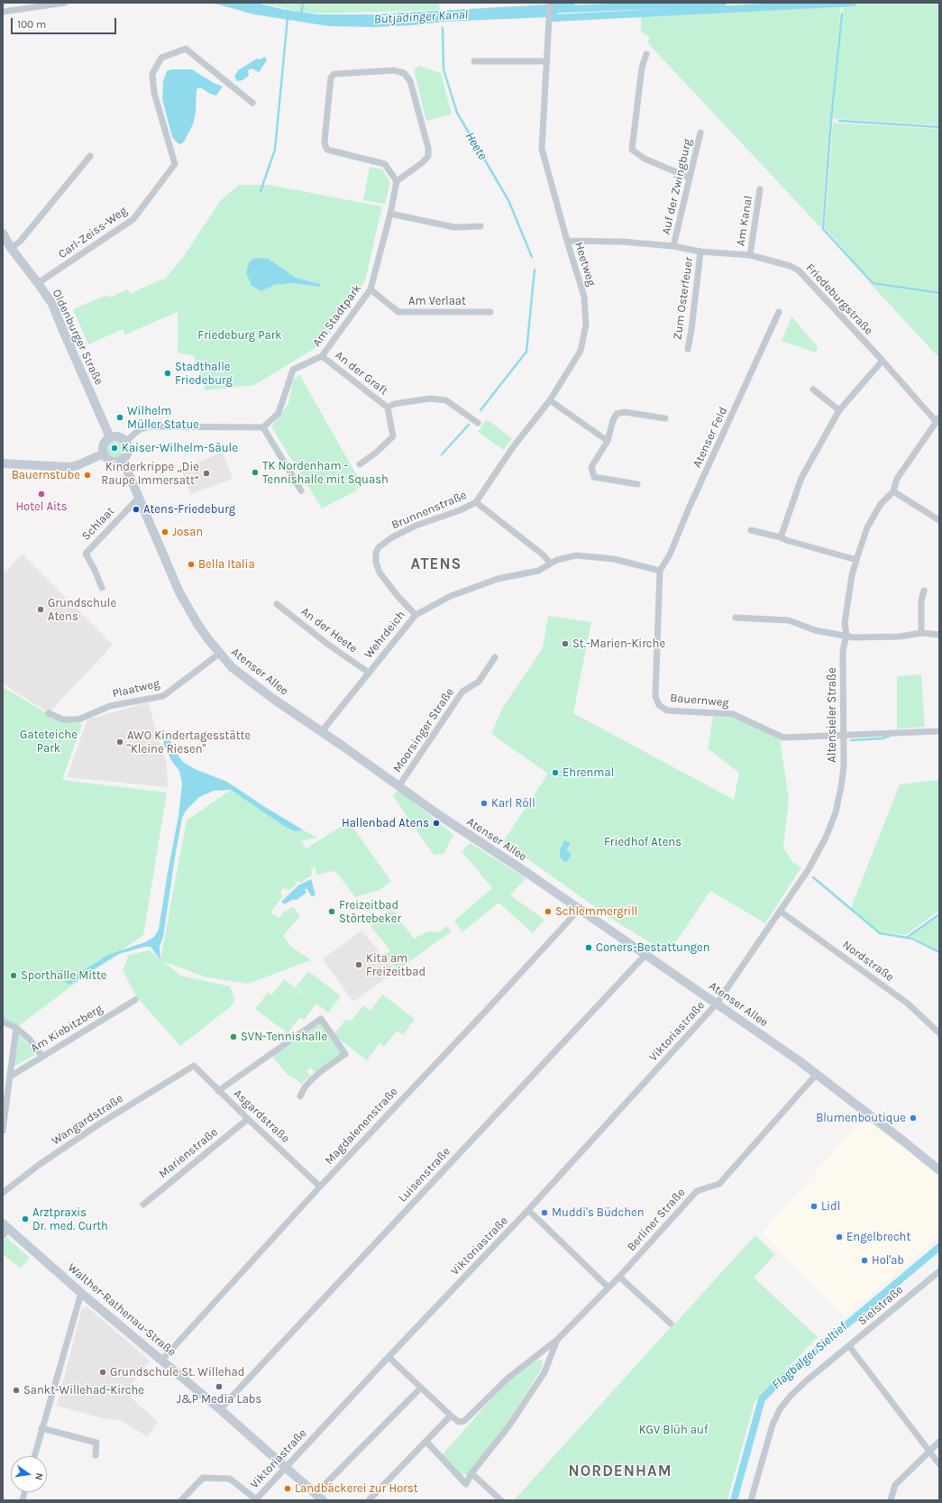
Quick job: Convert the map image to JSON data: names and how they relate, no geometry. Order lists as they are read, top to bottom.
{
  "streets": {
    "street": [
      "Auf der Zwingburg",
      "Am Kanal",
      "Carl-Zeiss-Weg",
      "Heetweg",
      "Zum Osterfeuer",
      "Friedeburgstraße",
      "Am Verlaat",
      "Am Stadtpark",
      "Oldenburger Straße",
      "An der Graft",
      "Atenser Feld",
      "Brunnenstraße",
      "Schlaat",
      "An der Heete",
      "Wehrdeich",
      "Atenser Allee",
      "Plaatweg",
      "Bauernweg",
      "Altensieler Straße",
      "Moorsinger Straße",
      "Nordstraße",
      "Am Kiebitzberg",
      "Viktoriastraße",
      "Asgardstraße",
      "Wangardstraße",
      "Magdalenenstraße",
      "Marienstraße",
      "Luisenstraße",
      "Berliner Straße",
      "Sielstraße",
      "Walther-Rathenau-Straße"
    ]
  },
  "crossings": [
    ["Auf der Zwingburg", "Friedeburgstraße"],
    ["Am Kanal", "Friedeburgstraße"],
    ["Carl-Zeiss-Weg", "Oldenburger Straße"],
    ["Heetweg", "Friedeburgstraße"],
    ["Heetweg", "Brunnenstraße"],
    ["Zum Osterfeuer", "Friedeburgstraße"],
    ["Friedeburgstraße", "Altensieler Straße"],
    ["Am Verlaat", "Am Stadtpark"],
    ["Am Stadtpark", "An der Graft"],
    ["Oldenburger Straße", "Atenser Allee"],
    ["Atenser Feld", "Bauernweg"],
    ["Brunnenstraße", "Wehrdeich"],
    ["Schlaat", "Atenser Allee"],
    ["An der Heete", "Wehrdeich"],
    ["Wehrdeich", "Atenser Allee"],
    ["Atenser Allee", "Plaatweg"],
    ["Atenser Allee", "Altensieler Straße"],
    ["Atenser Allee", "Moorsinger Straße"],
    ["Atenser Allee", "Viktoriastraße"],
    ["Atenser Allee", "Magdalenenstraße"],
    ["Atenser Allee", "Luisenstraße"],
    ["Atenser Allee", "Berliner Straße"],
    ["Bauernweg", "Altensieler Straße"],
    ["Altensieler Straße", "Nordstraße"],
    ["Altensieler Straße", "Viktoriastraße"],
    ["Viktoriastraße", "Walther-Rathenau-Straße"],
    ["Asgardstraße", "Wangardstraße"],
    ["Asgardstraße", "Magdalenenstraße"],
    ["Asgardstraße", "Marienstraße"],
    ["Magdalenenstraße", "Walther-Rathenau-Straße"],
    ["Luisenstraße", "Walther-Rathenau-Straße"]
  ],
  "districts": ["ATENS", "NORDENHAM"],
  "water": ["Butjadinger Kanal", "Heete", "Flagbalger Sieltief"],
  "parks": [
    "Friedeburg Park",
    "Gateteiche Park",
    "Friedhof Atens",
    "KGV Blüh auf"
  ],
  "places": [
    "Stadthalle Friedeburg",
    "Wilhelm Müller Statue",
    "Kaiser-Wilhelm-Säule",
    "TK Nordenham - Tennishalle mit Squash",
    "Kinderkrippe „Die Raupe Immersatt“",
    "Bauernstube",
    "Hotel Aits",
    "Atens-Friedeburg",
    "Josan",
    "Bella Italia",
    "Grundschule Atens",
    "St.-Marien-Kirche",
    "AWO Kindertagesstätte \"Kleine Riesen\"",
    "Ehrenmal",
    "Karl Röll",
    "Hallenbad Atens",
    "Freizeitbad Störtebeker",
    "Schlemmergrill",
    "Coners-Bestattungen",
    "Kita am Freizeitbad",
    "Sporthalle Mitte",
    "SVN-Tennishalle",
    "Blumenboutique",
    "Lidl",
    "Muddi's Büdchen",
    "Arztpraxis Dr. med. Curth",
    "Engelbrecht",
    "Hol'ab",
    "Grundschule St. Willehad",
    "J&P Media Labs",
    "Sankt-Willehad-Kirche",
    "Landbäckerei zur Horst"
  ],
  "scale_bar": "100 m",
  "north": "right"
}
